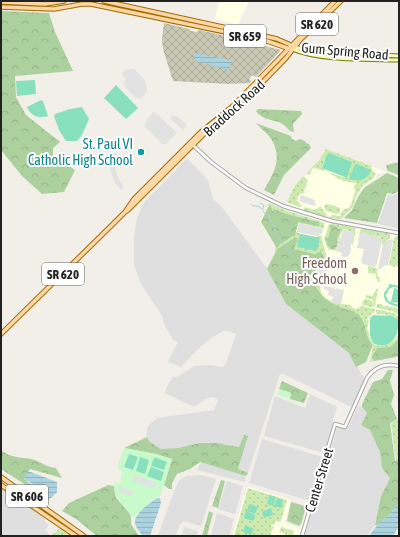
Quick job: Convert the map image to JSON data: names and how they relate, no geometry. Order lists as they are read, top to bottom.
{
  "streets": {
    "main road": [
      "SR 620",
      "SR 659",
      "Gum Spring Road",
      "Braddock Road",
      "SR 606"
    ],
    "street": ["Center Street"]
  },
  "crossings": [
    ["Gum Spring Road", "Braddock Road"]
  ],
  "places": ["St. Paul VI Catholic High School", "Freedom High School"]
}
